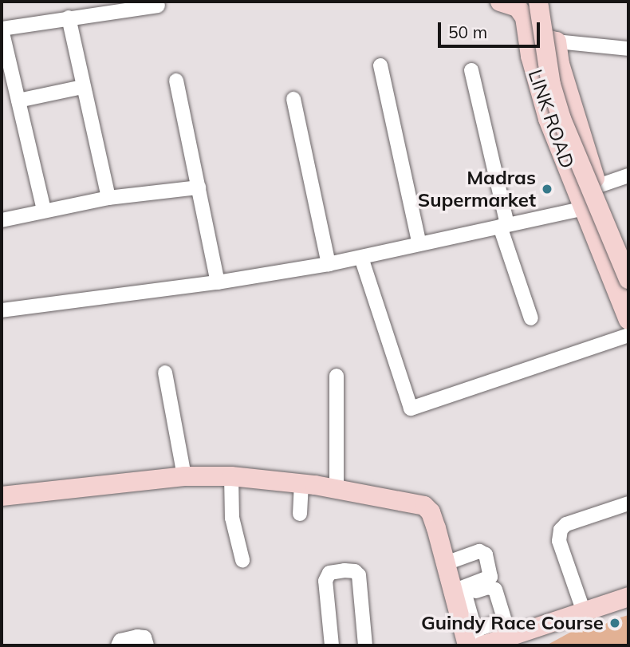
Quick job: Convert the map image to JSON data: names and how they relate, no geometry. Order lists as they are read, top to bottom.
{
  "streets": {
    "street": ["LINK ROAD"]
  },
  "places": ["Madras Supermarket", "Guindy Race Course"],
  "scale_bar": "50 m"
}
